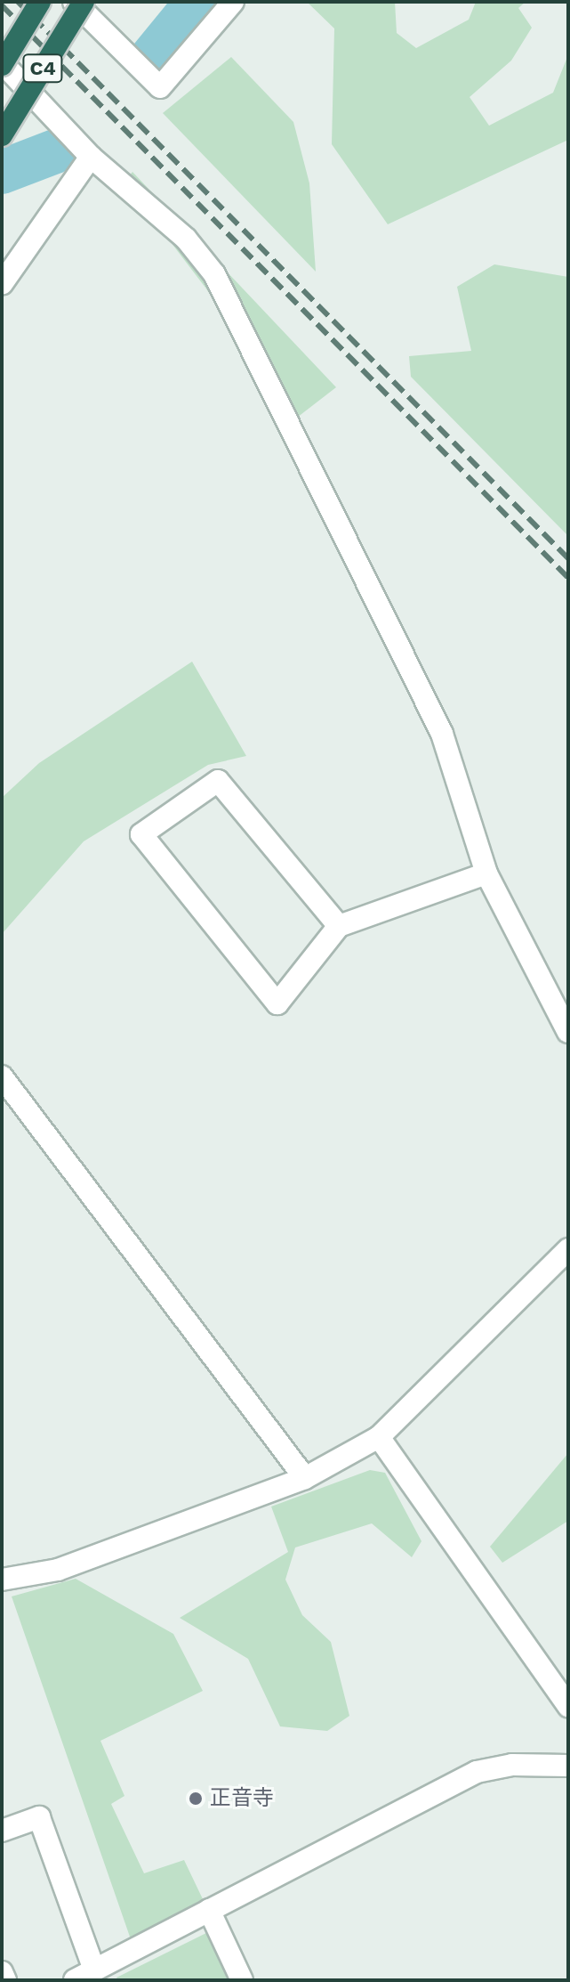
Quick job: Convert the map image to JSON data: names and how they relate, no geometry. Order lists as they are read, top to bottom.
{
  "streets": {
    "highway": ["C4"]
  },
  "places": ["正音寺"]
}
